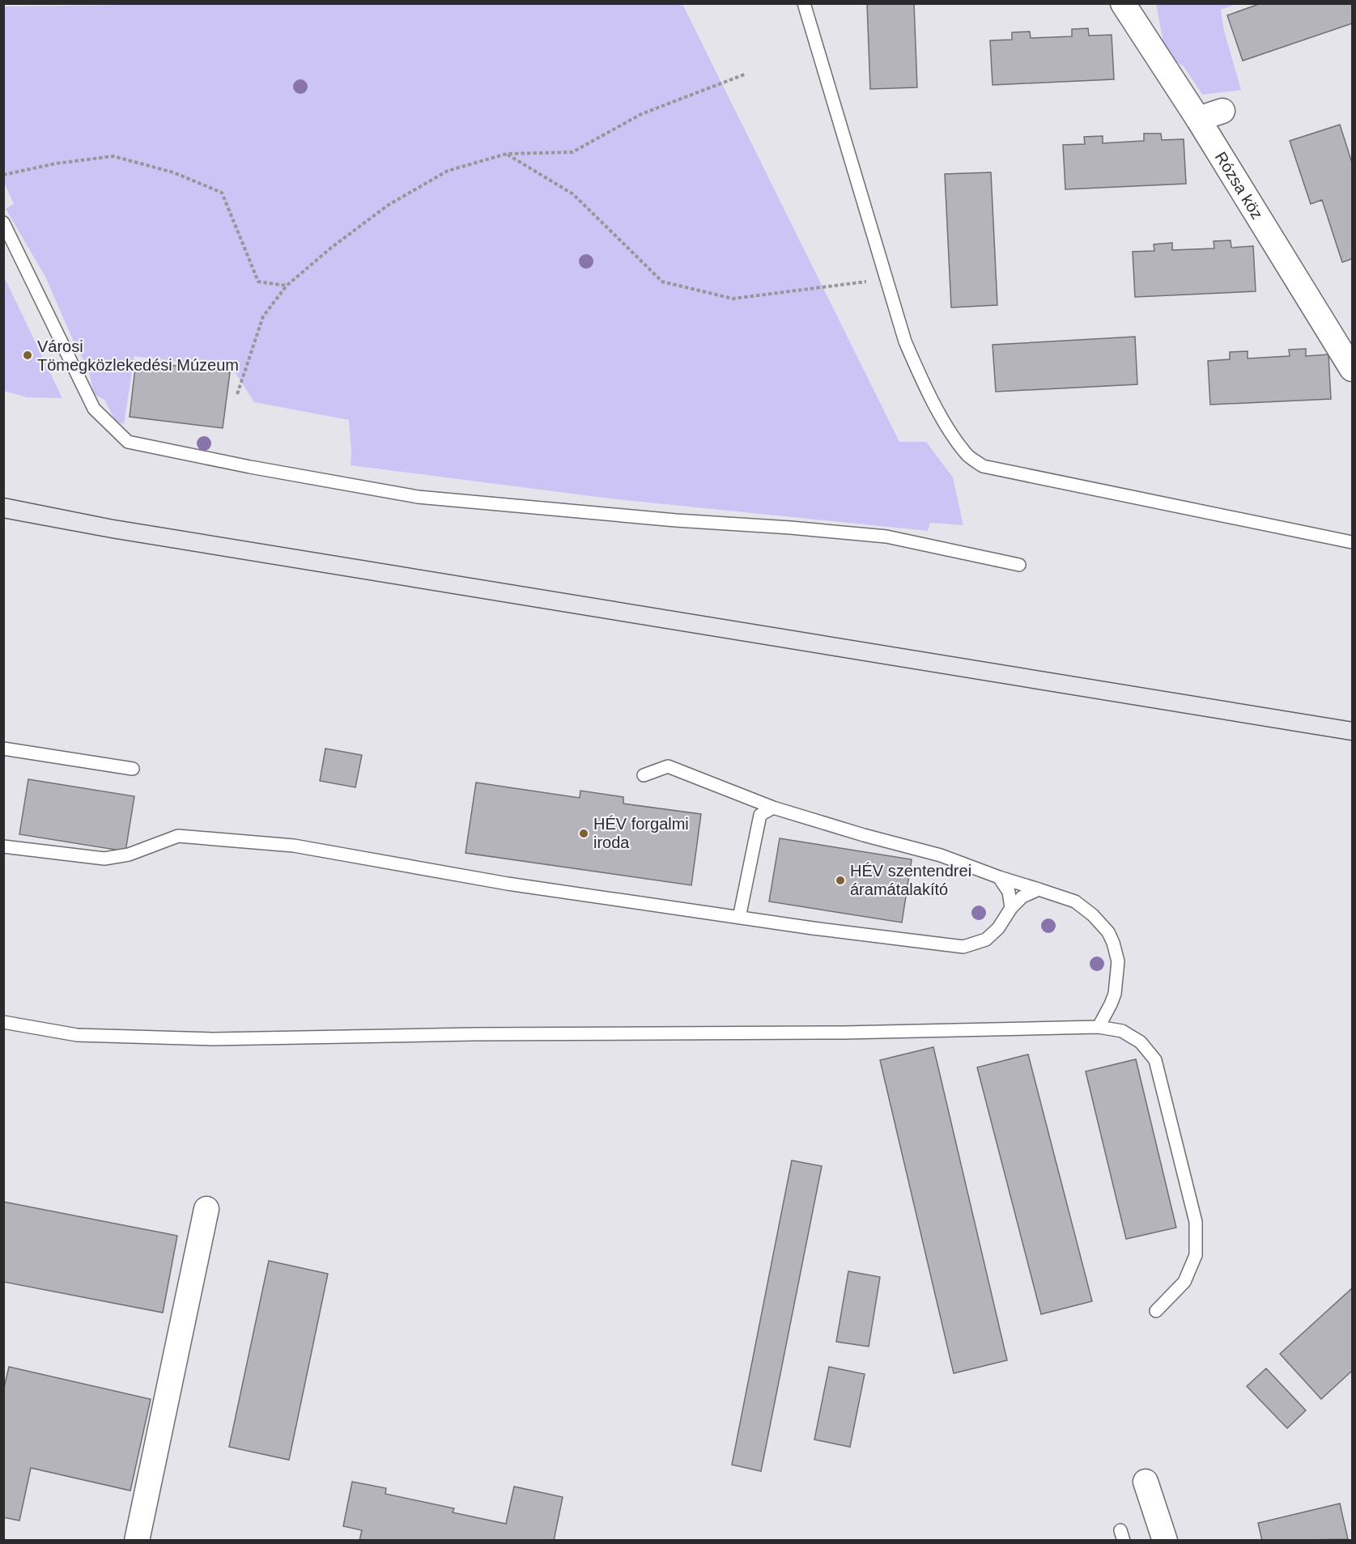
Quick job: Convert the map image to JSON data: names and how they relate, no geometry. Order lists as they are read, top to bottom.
{
  "streets": {
    "street": ["Rózsa köz"]
  },
  "places": ["Városi Tömegközlekedési Múzeum", "HÉV forgalmi iroda", "HÉV szentendrei áramátalakító"]
}
